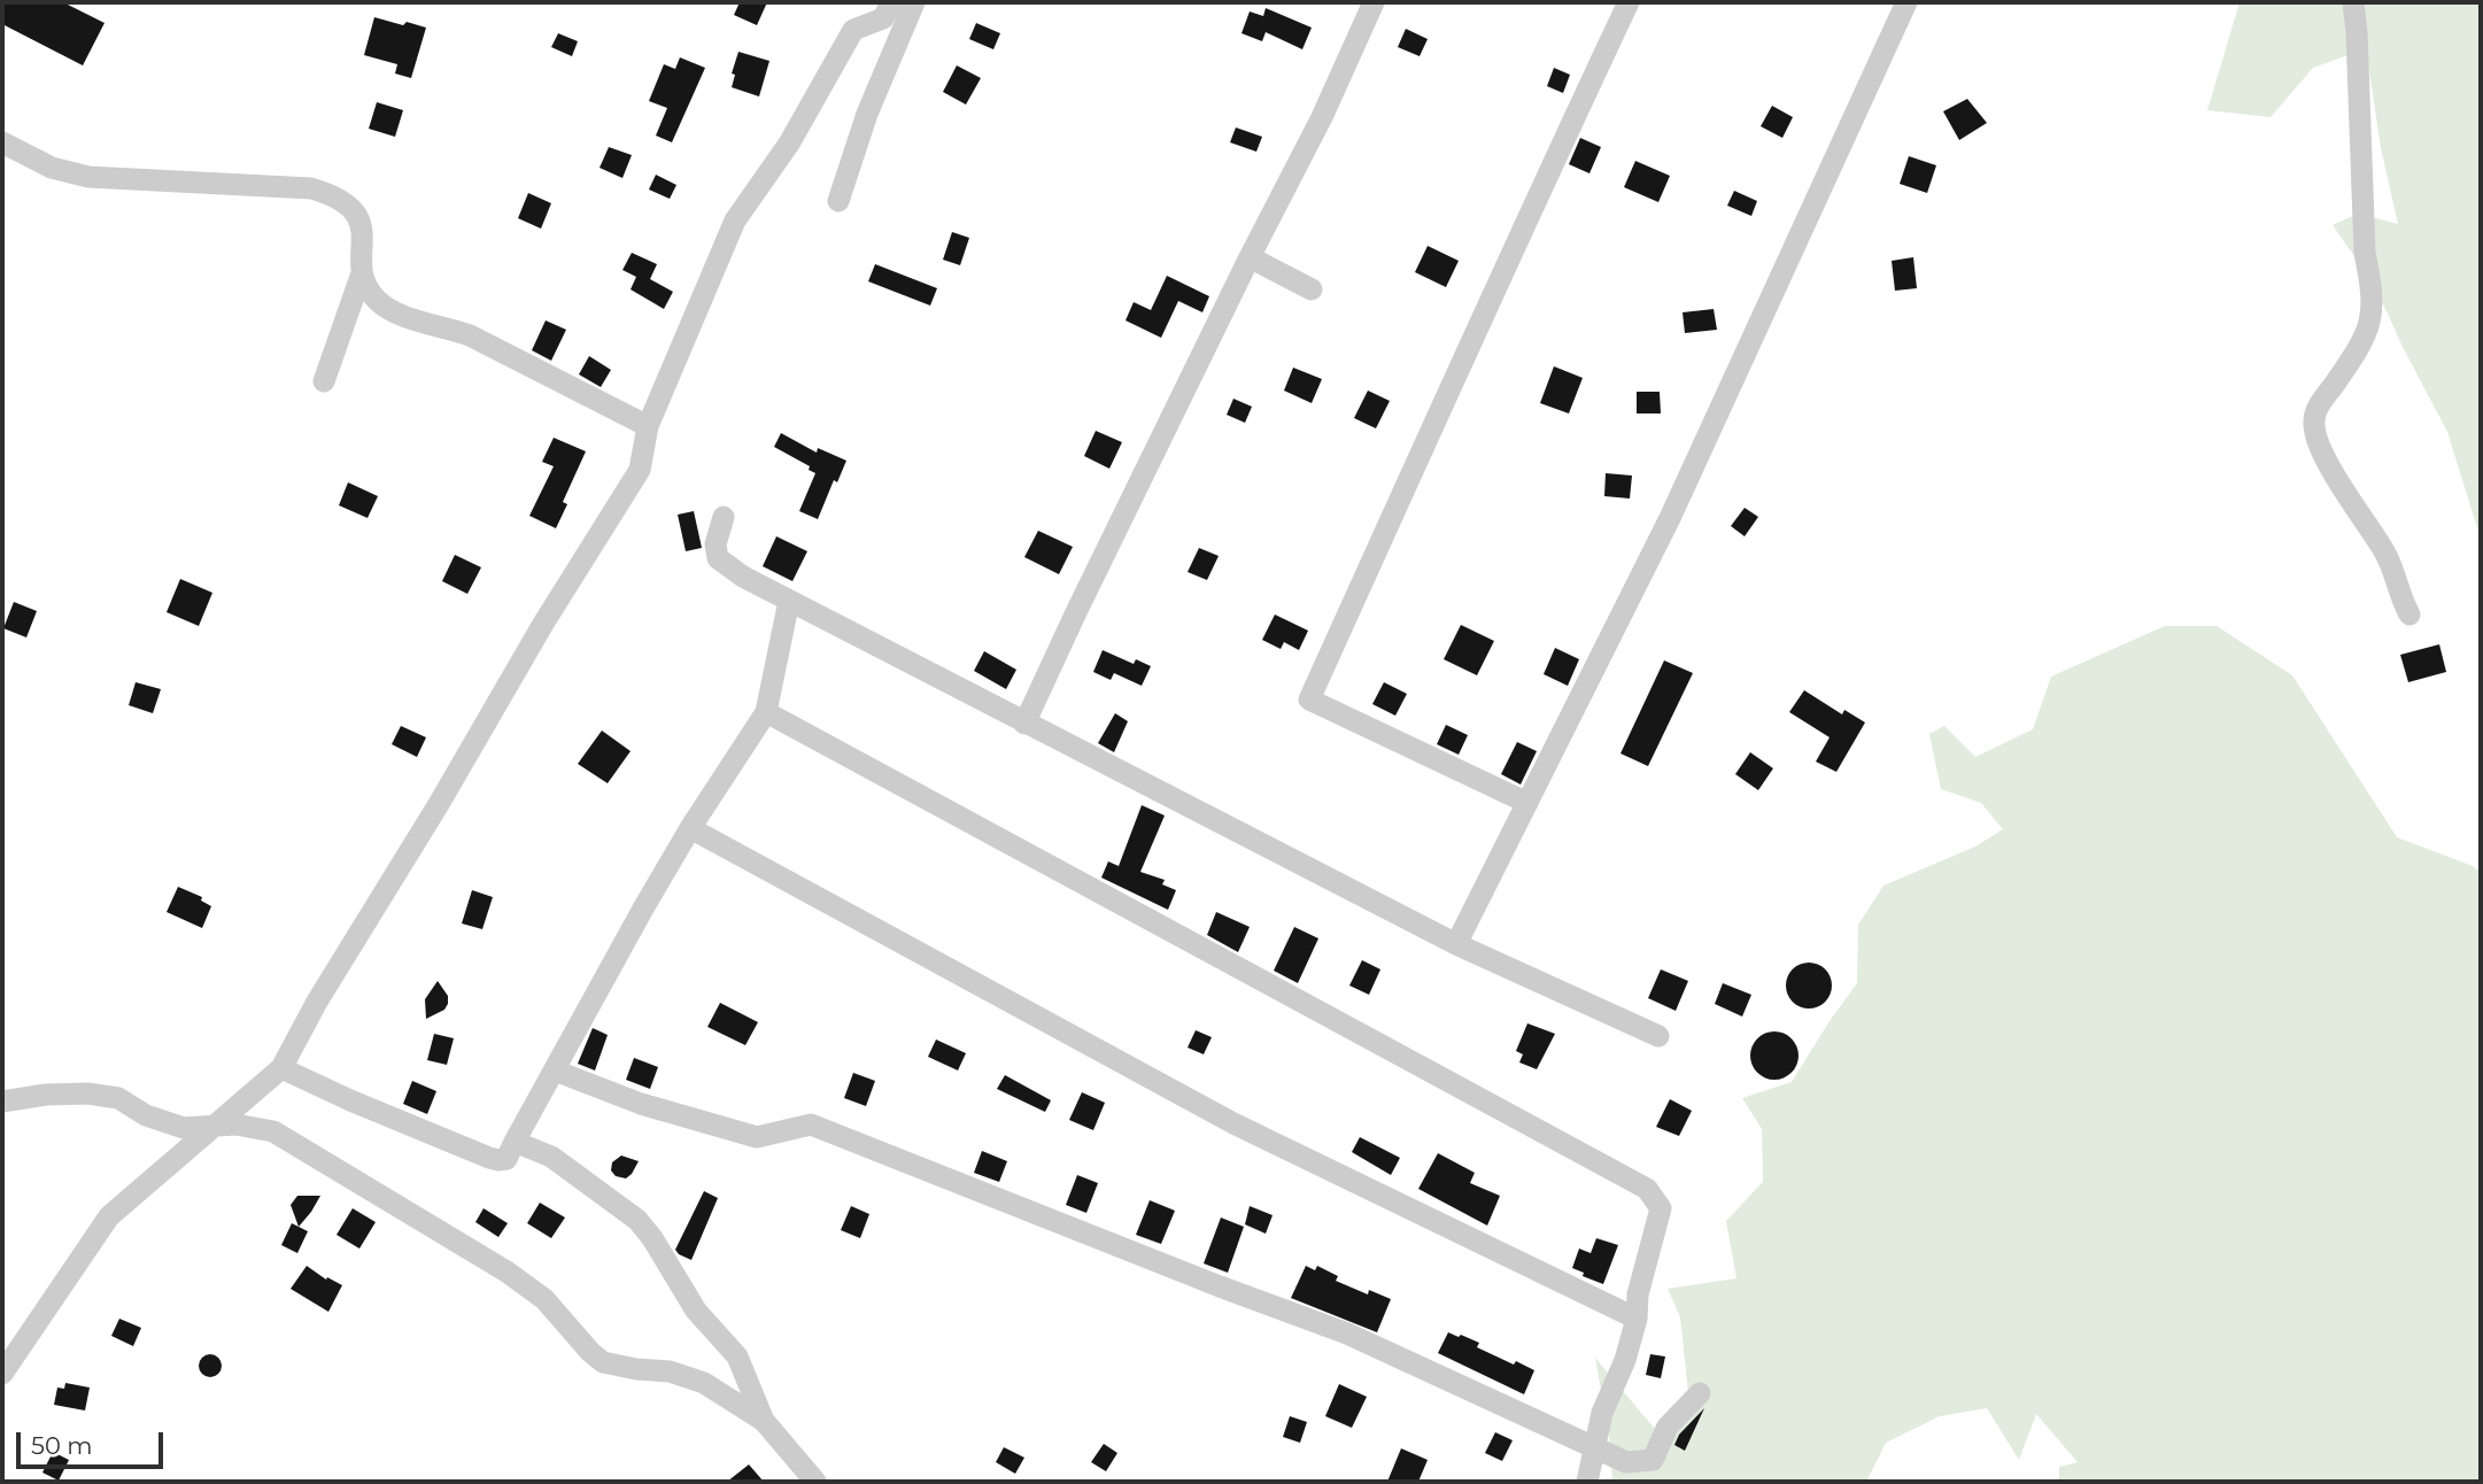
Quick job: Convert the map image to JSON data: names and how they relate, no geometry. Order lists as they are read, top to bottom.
{
  "scale_bar": "50 m"
}
